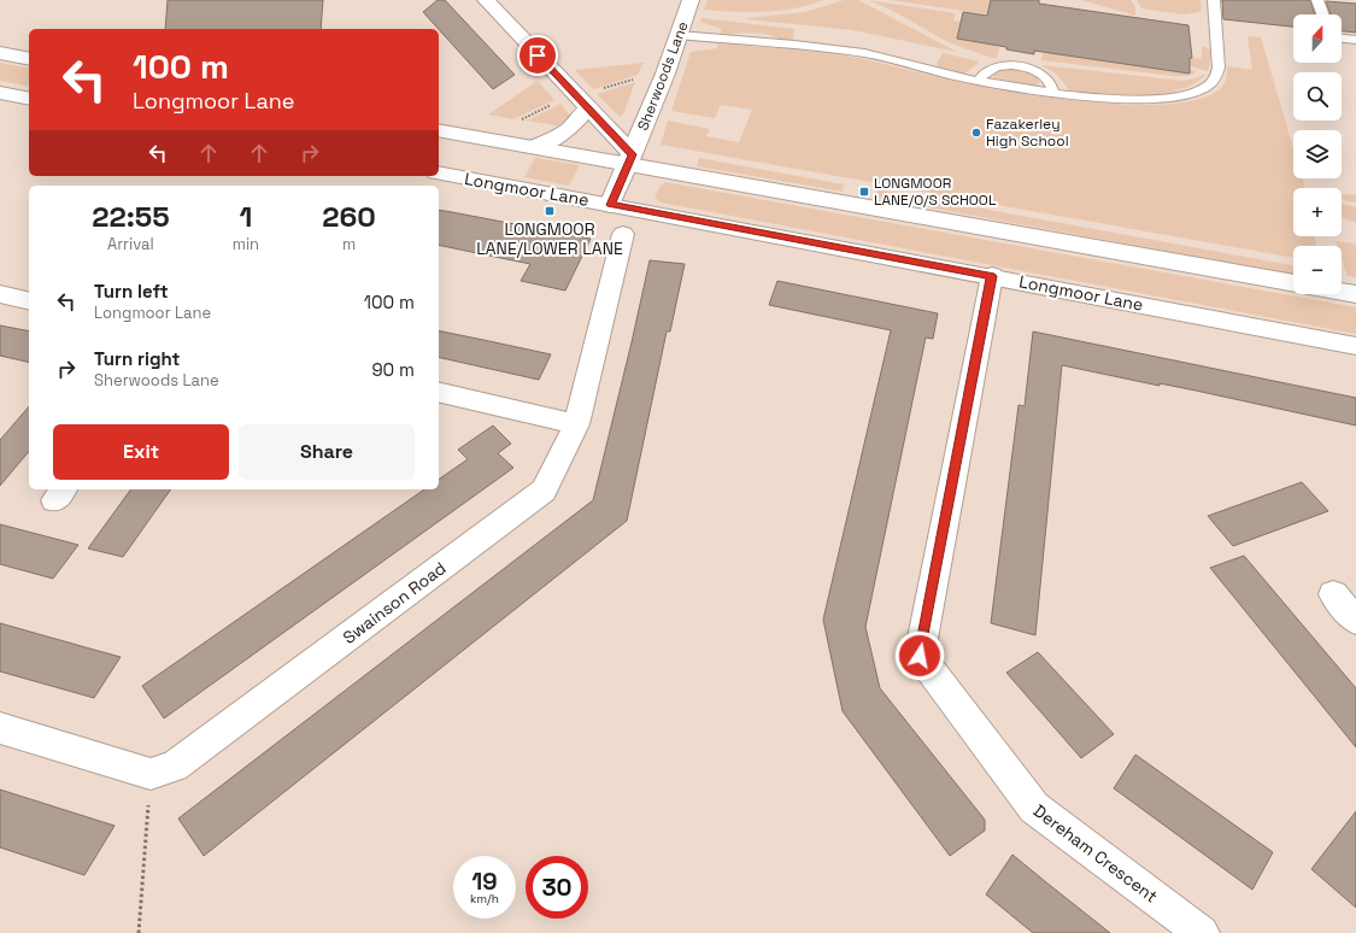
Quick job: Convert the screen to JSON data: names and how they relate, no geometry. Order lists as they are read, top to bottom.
{
  "streets": {
    "street": [
      "Sherwoods Lane",
      "Longmoor Lane",
      "Swainson Road",
      "Dereham Crescent"
    ]
  },
  "crossings": [
    ["Sherwoods Lane", "Longmoor Lane"],
    ["Longmoor Lane", "Dereham Crescent"]
  ],
  "places": {
    "other": ["Fazakerley High School"],
    "transit": ["LONGMOOR LANE/O/S SCHOOL", "LONGMOOR LANE/LOWER LANE"]
  },
  "north": "top",
  "page": {
    "map_buttons": ["+", "−"],
    "turn": ["100 m", "Longmoor Lane"],
    "eta": [
      "22:55",
      "Arrival",
      "1",
      "min",
      "260",
      "m"
    ],
    "list": [
      {
        "name": "Turn left",
        "note": "Longmoor Lane",
        "value": "100 m"
      },
      {
        "name": "Turn right",
        "note": "Sherwoods Lane",
        "value": "90 m"
      }
    ],
    "buttons": ["Exit", "Share"],
    "speed": "19 km/h",
    "limit": "30"
  }
}
